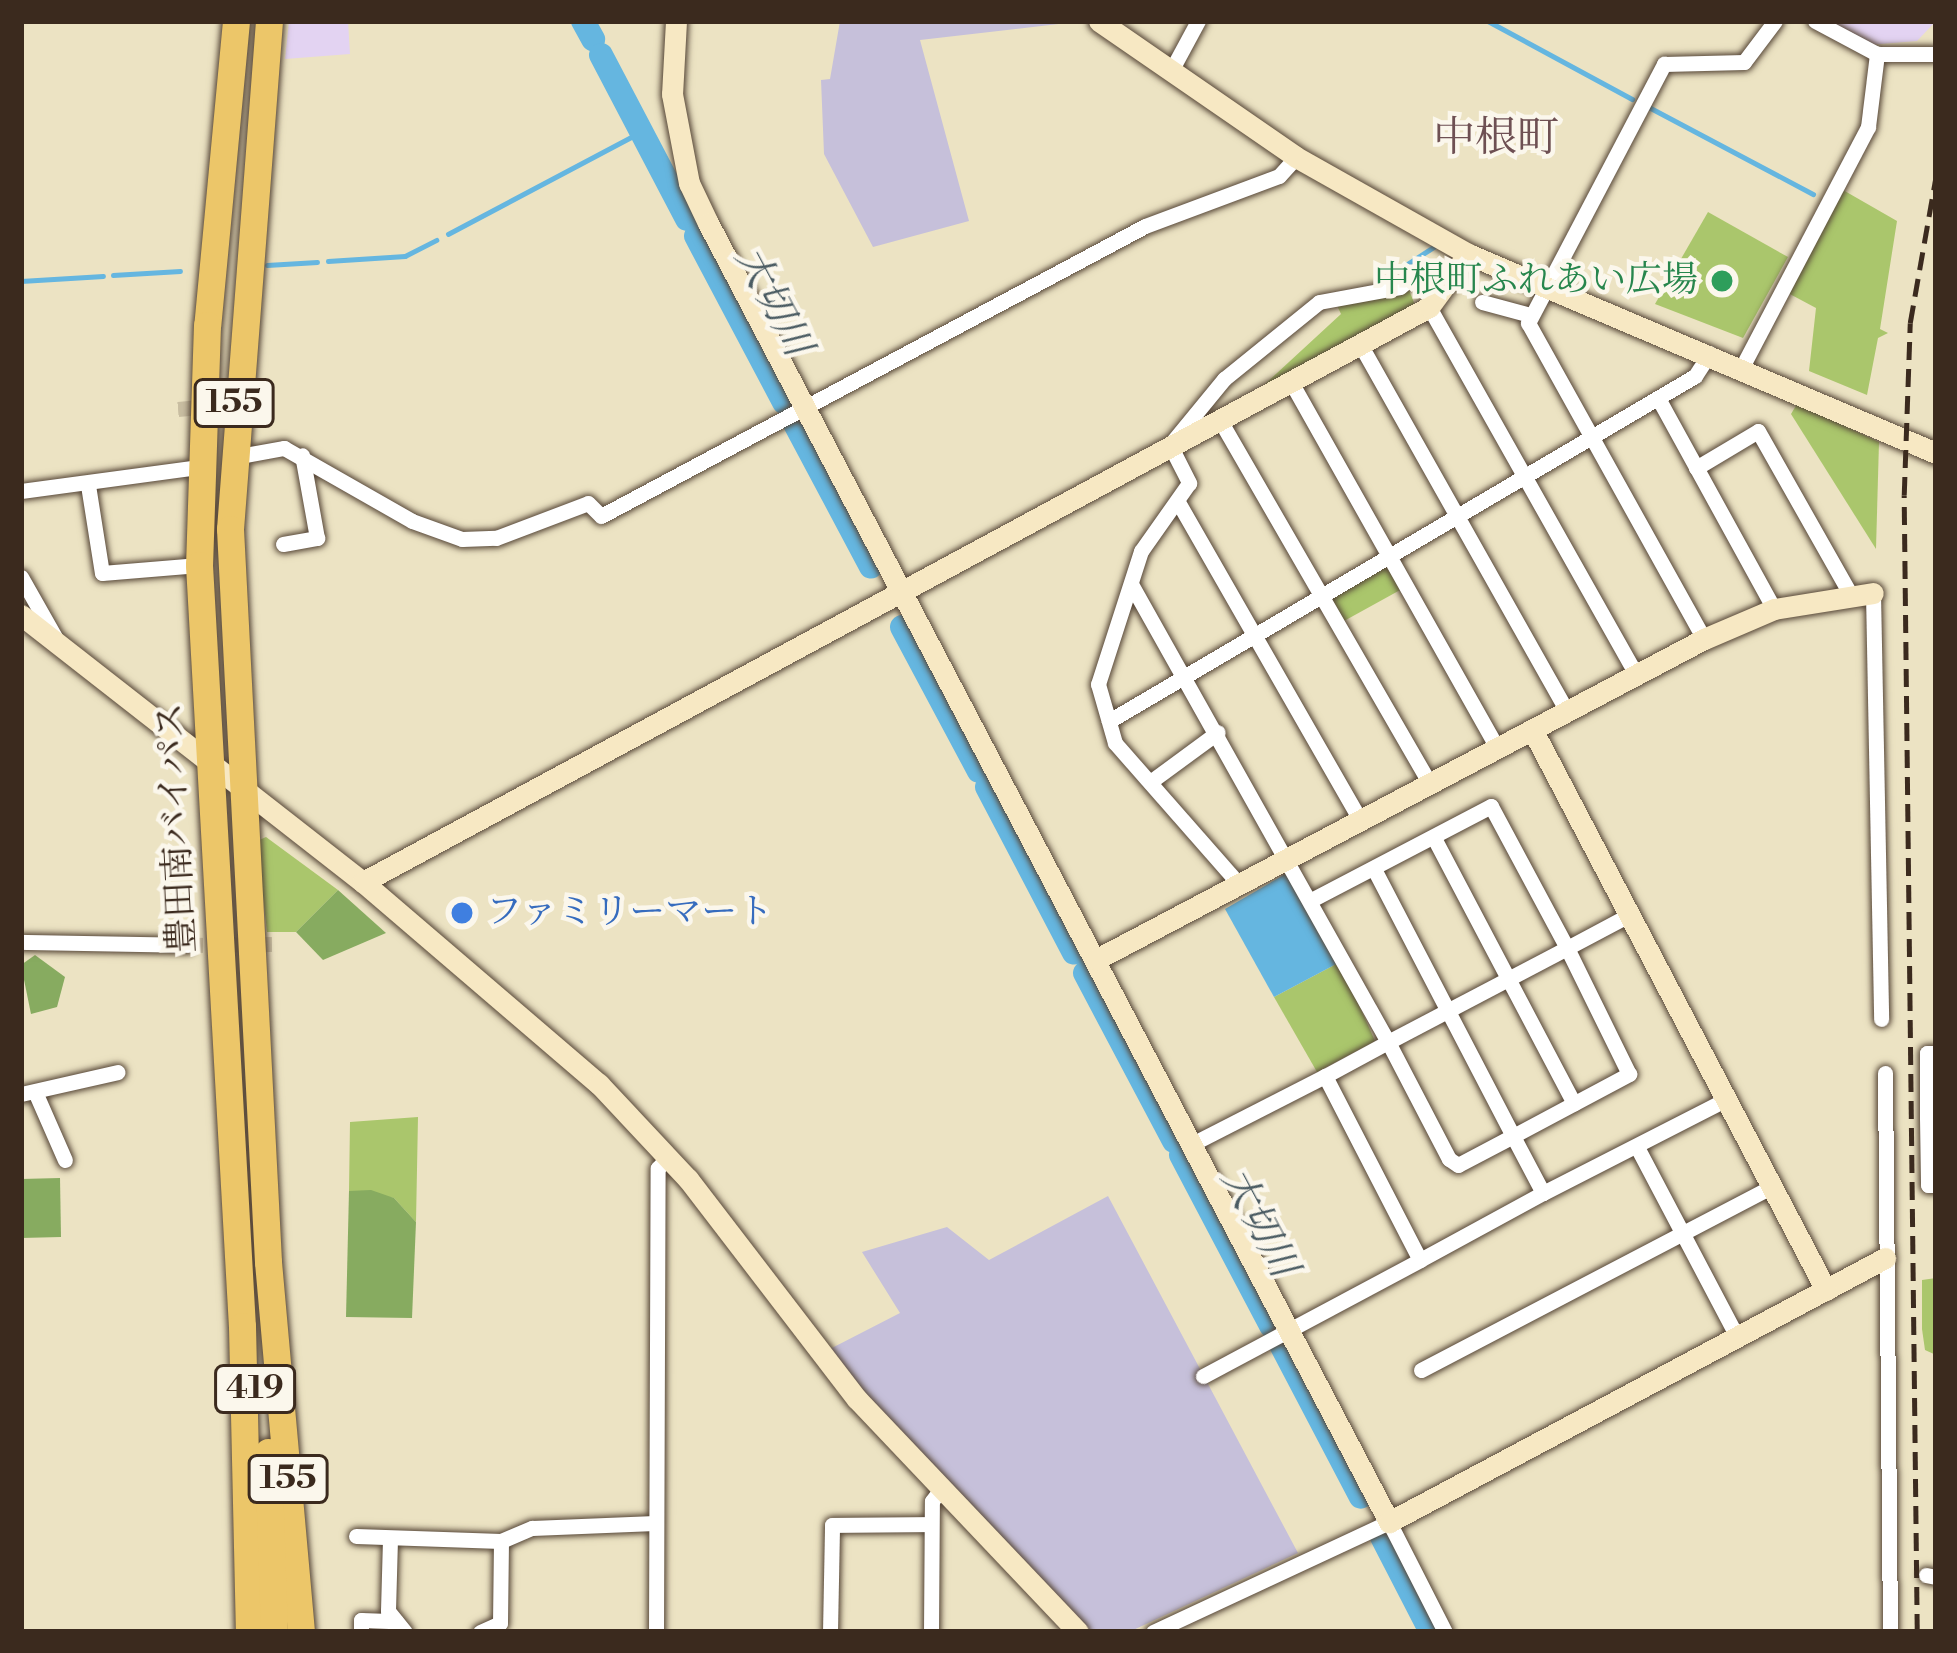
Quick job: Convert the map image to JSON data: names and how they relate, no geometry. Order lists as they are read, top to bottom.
{
  "streets": {
    "highway": ["155", "豊田南バイパス", "419"]
  },
  "crossings": [
    ["豊田南バイパス", "419"]
  ],
  "districts": ["中根町"],
  "water": ["大切川"],
  "places": ["中根町ふれあい広場", "ファミリーマート"]
}
